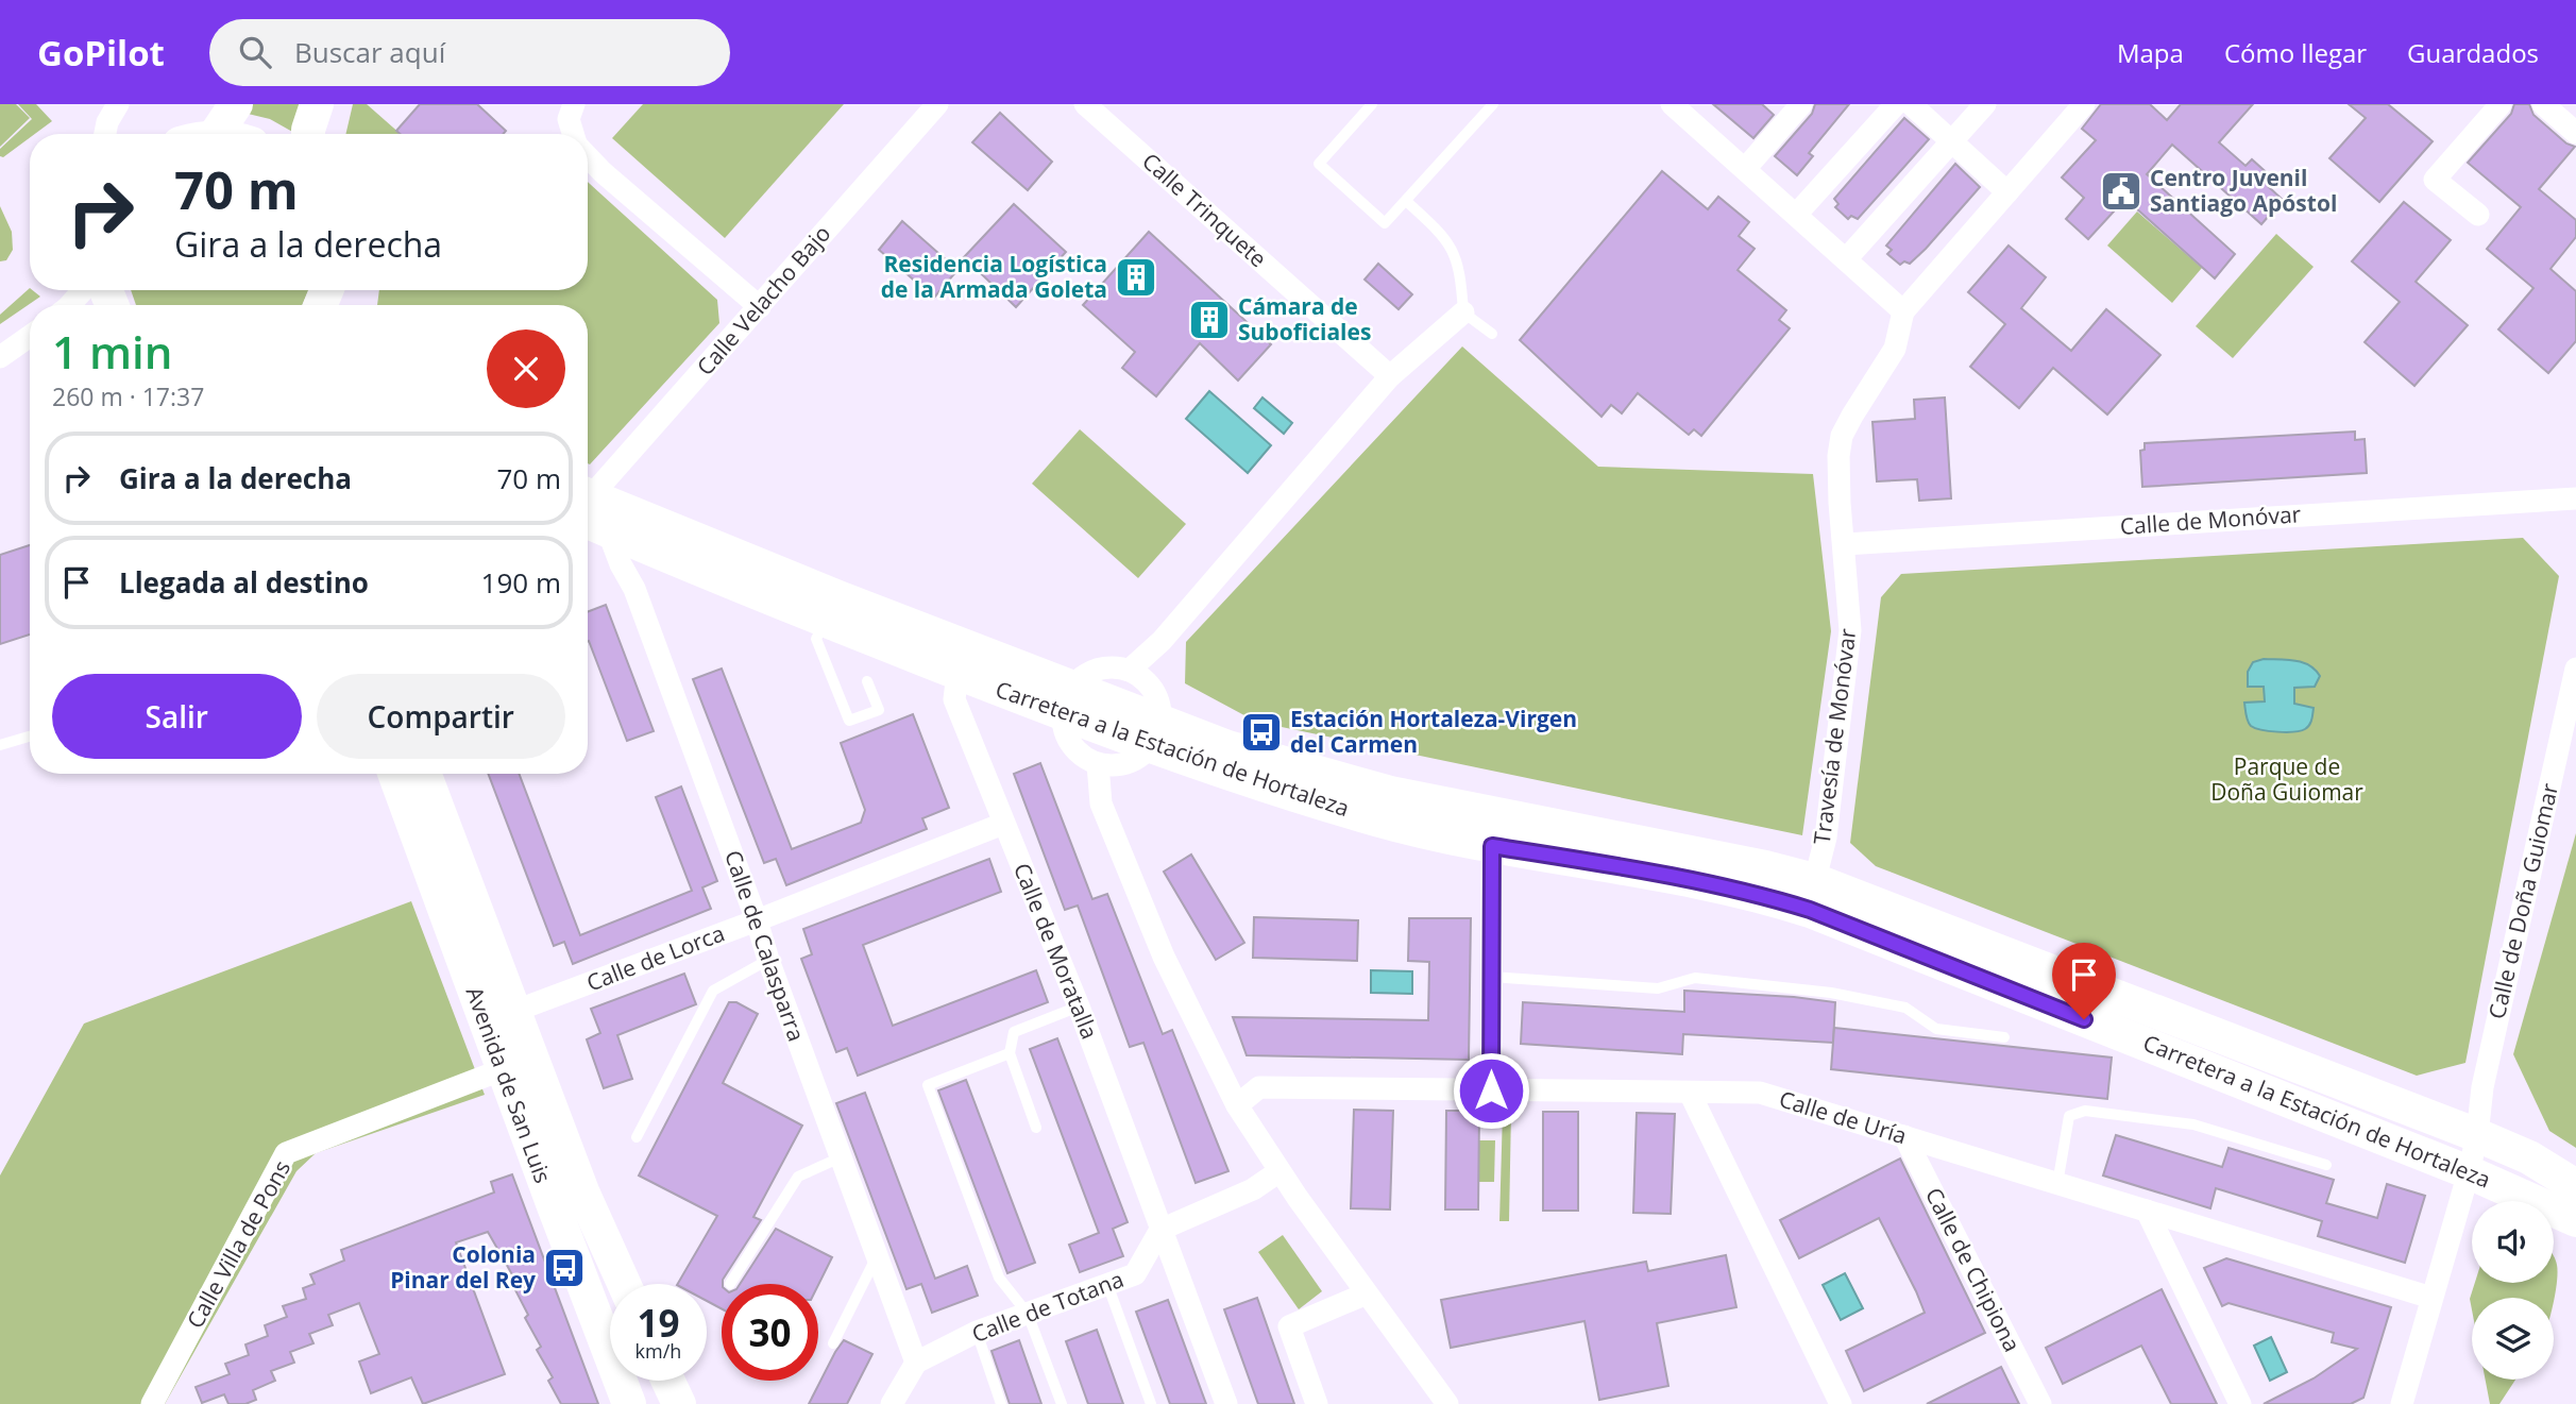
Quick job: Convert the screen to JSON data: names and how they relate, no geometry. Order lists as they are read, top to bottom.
{
  "streets": {
    "street": [
      "Calle Trinquete",
      "Calle Velacho Bajo",
      "Calle de Monóvar",
      "Travesía de Monóvar",
      "Carretera a la Estación de Hortaleza",
      "Calle de Doña Guiomar",
      "Calle de Calasparra",
      "Calle de Moratalla",
      "Calle de Lorca",
      "Avenida de San Luis",
      "Calle de Uría",
      "Calle Villa de Pons",
      "Calle de Chipiona",
      "Calle de Totana"
    ]
  },
  "crossings": [
    ["Calle Velacho Bajo", "Carretera a la Estación de Hortaleza"],
    ["Calle Velacho Bajo", "Calle de Calasparra"],
    ["Calle de Monóvar", "Travesía de Monóvar"],
    ["Travesía de Monóvar", "Carretera a la Estación de Hortaleza"],
    ["Carretera a la Estación de Hortaleza", "Calle de Doña Guiomar"],
    ["Carretera a la Estación de Hortaleza", "Calle de Calasparra"],
    ["Carretera a la Estación de Hortaleza", "Calle de Moratalla"],
    ["Calle de Doña Guiomar", "Calle de Uría"],
    ["Calle de Calasparra", "Calle de Lorca"],
    ["Calle de Calasparra", "Calle de Totana"],
    ["Calle de Moratalla", "Calle de Lorca"],
    ["Calle de Moratalla", "Calle de Totana"],
    ["Calle de Lorca", "Avenida de San Luis"],
    ["Calle de Uría", "Calle de Chipiona"]
  ],
  "parks": ["Parque de Doña Guiomar"],
  "places": {
    "public building": ["Centro Juvenil Santiago Apóstol"],
    "building": ["Residencia Logística de la Armada Goleta", "Cámara de Suboficiales"],
    "bus stop": ["Estación Hortaleza-Virgen del Carmen", "Colonia Pinar del Rey"]
  },
  "page": {
    "header": "GoPilot",
    "search": "Buscar aquí",
    "nav": ["Mapa", "Cómo llegar", "Guardados"],
    "turn": ["70 m", "Gira a la derecha"],
    "heading": ["1 min", "260 m · 17:37"],
    "list": [
      {
        "name": "Gira a la derecha",
        "value": "70 m"
      },
      {
        "name": "Llegada al destino",
        "value": "190 m"
      }
    ],
    "buttons": ["Salir", "Compartir"],
    "speed": "19 km/h",
    "limit": "30"
  }
}
